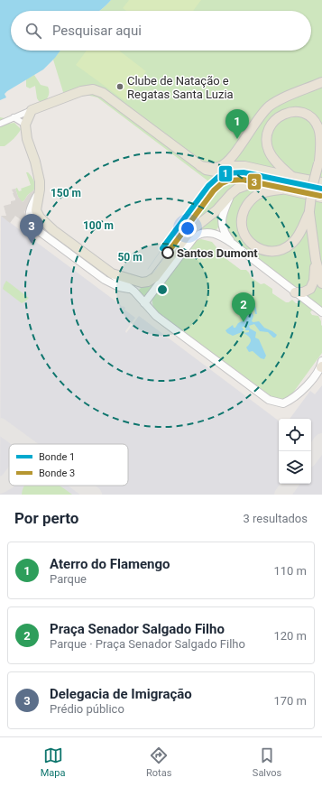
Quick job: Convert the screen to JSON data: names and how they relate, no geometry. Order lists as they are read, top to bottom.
{
  "places": ["Clube de Natação e Regatas Santa Luzia", "Santos Dumont"],
  "lines": ["tram line 1", "tram line 3"],
  "legend": ["Bonde 1", "Bonde 3"],
  "page": {
    "search": "Pesquisar aqui",
    "pins": ["1", "3", "2"],
    "heading": ["Por perto", "3 resultados"],
    "list": [
      {
        "mark": "1",
        "name": "Aterro do Flamengo",
        "note": "Parque",
        "value": "110 m"
      },
      {
        "mark": "2",
        "name": "Praça Senador Salgado Filho",
        "note": "Parque · Praça Senador Salgado Filho",
        "value": "120 m"
      },
      {
        "mark": "3",
        "name": "Delegacia de Imigração",
        "note": "Prédio público",
        "value": "170 m"
      }
    ],
    "nav": ["Mapa", "Rotas", "Salvos"]
  },
  "rings": ["150 m", "100 m", "50 m"]
}
